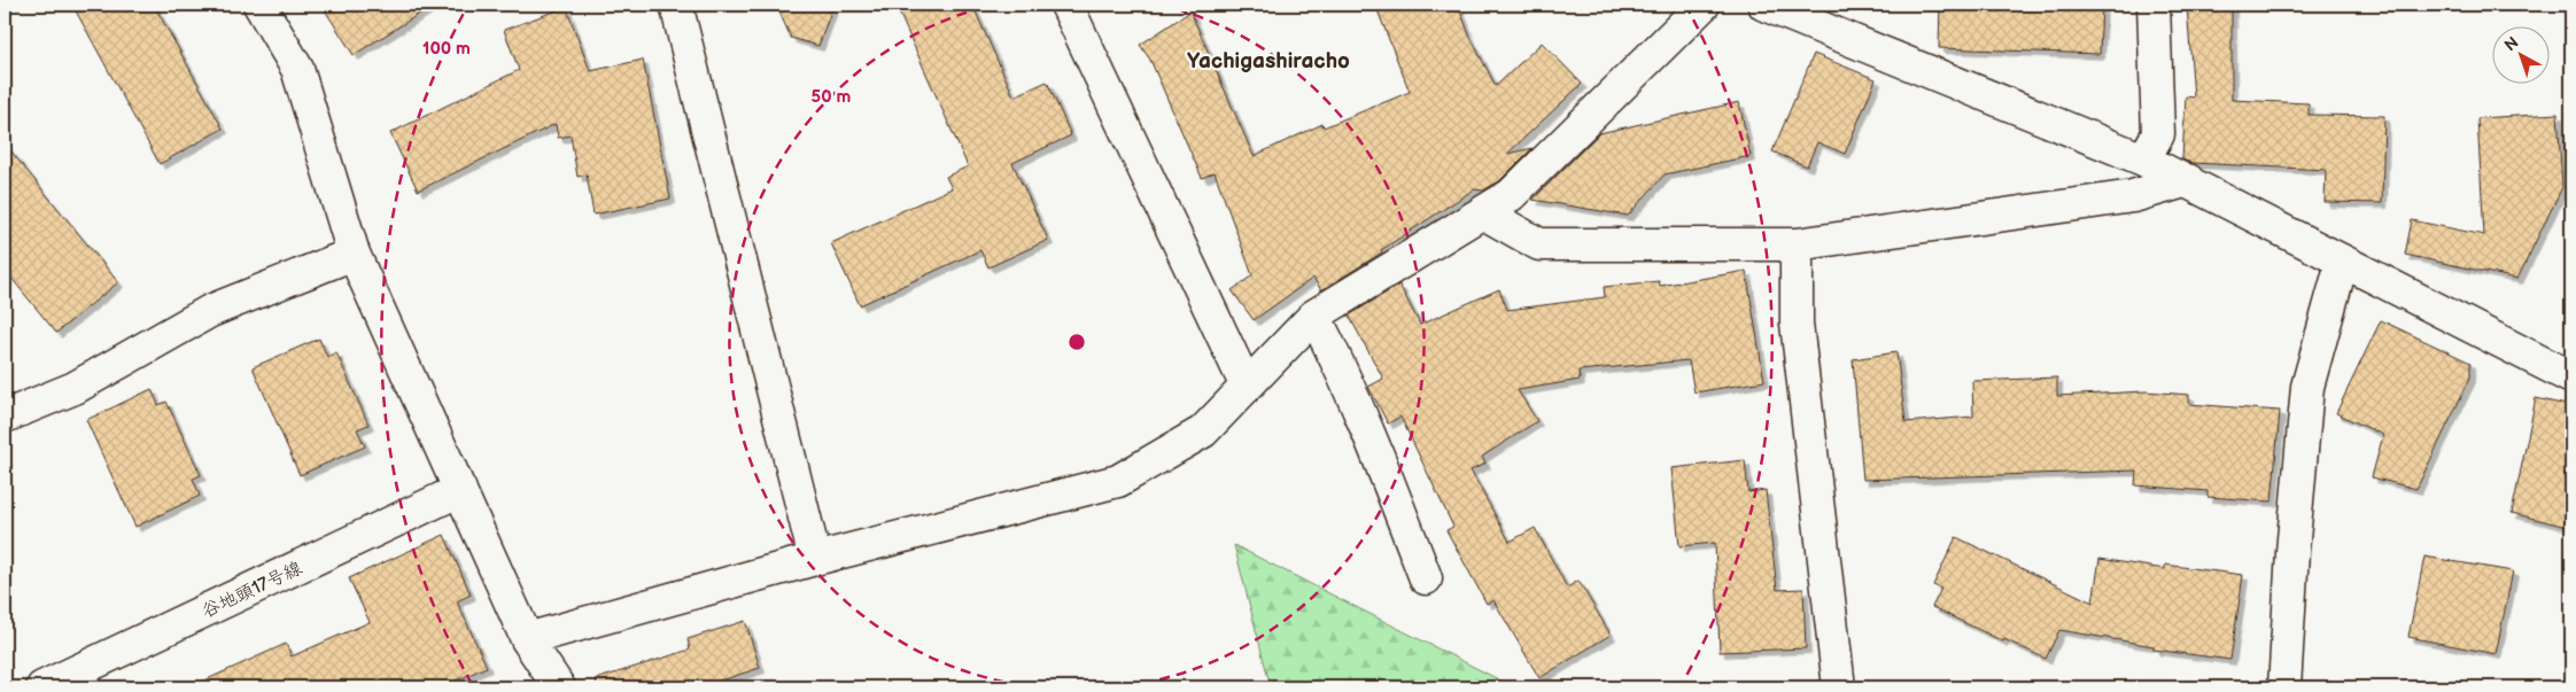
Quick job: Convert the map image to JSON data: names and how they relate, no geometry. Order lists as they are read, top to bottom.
{
  "streets": {
    "street": ["谷地頭17号線"]
  },
  "districts": ["Yachigashiracho"],
  "north": "top left",
  "rings": ["100 m", "50 m"]
}
